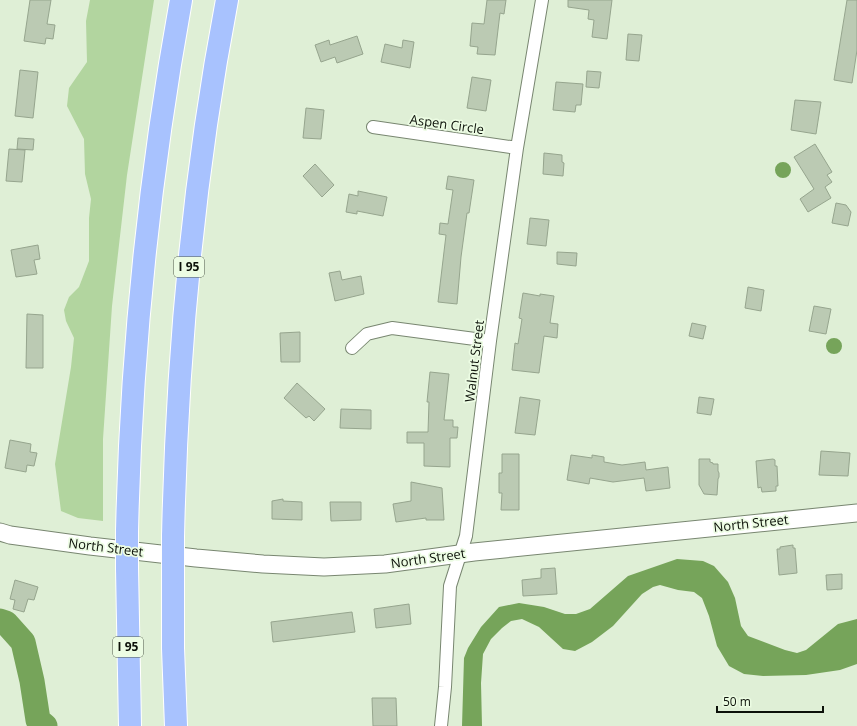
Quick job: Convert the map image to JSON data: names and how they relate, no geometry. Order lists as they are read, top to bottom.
{
  "streets": {
    "highway": ["I 95"],
    "main road": ["North Street"],
    "street": ["Aspen Circle", "Walnut Street"]
  },
  "crossings": [
    ["Aspen Circle", "Walnut Street"],
    ["Walnut Street", "North Street"]
  ],
  "scale_bar": "50 m"
}
